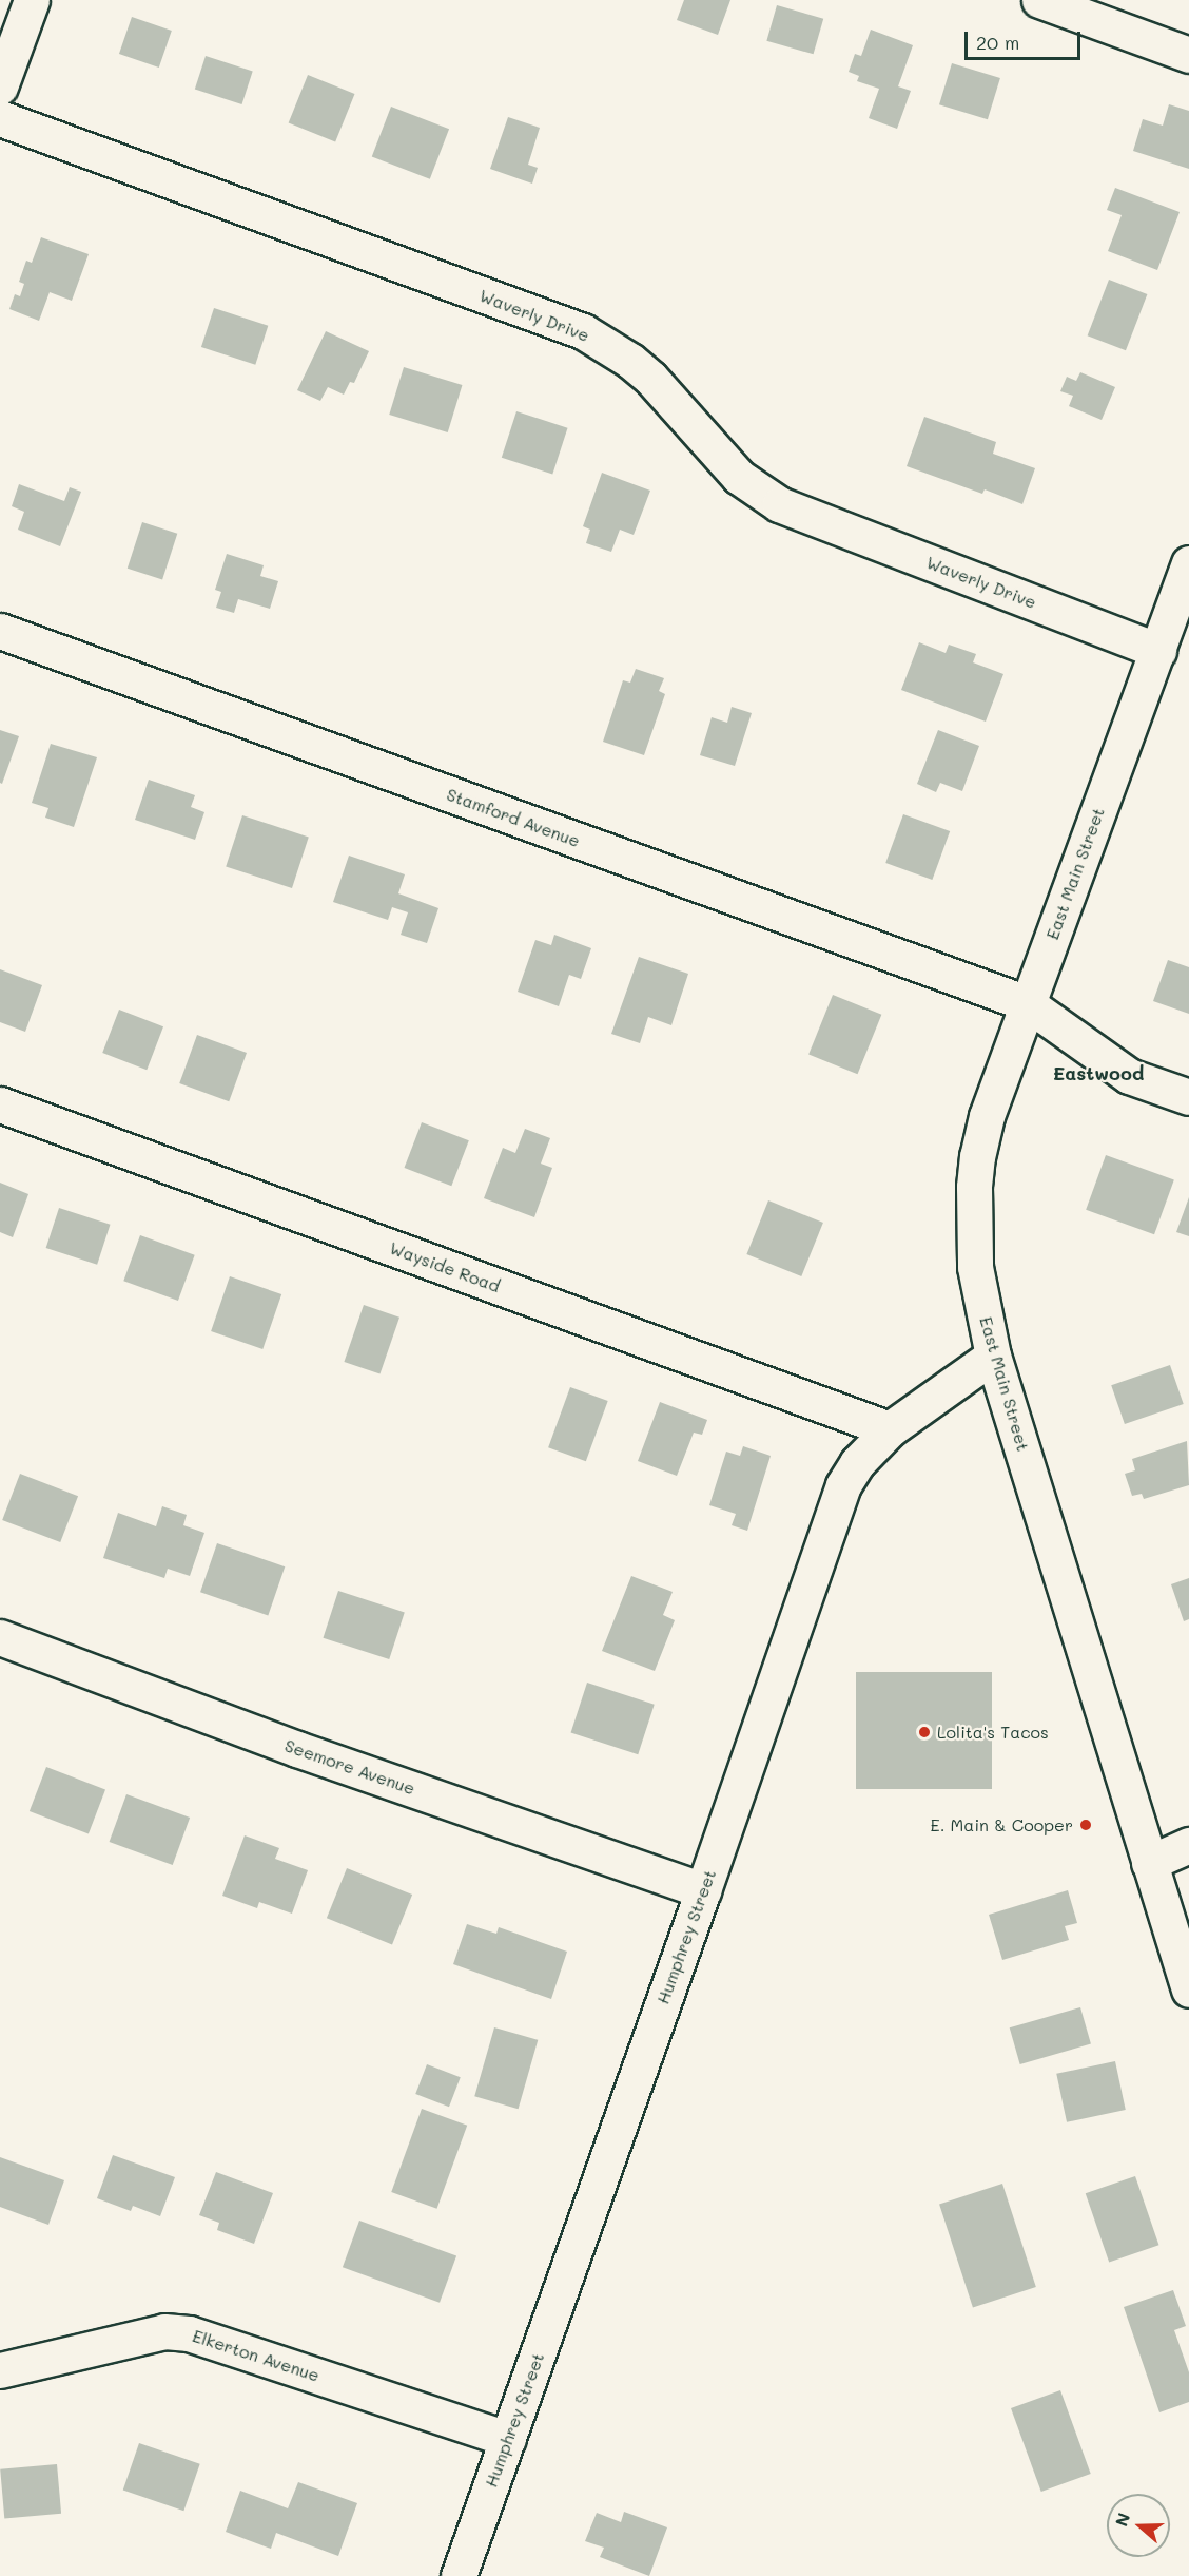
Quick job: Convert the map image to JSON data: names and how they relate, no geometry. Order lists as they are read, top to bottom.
{
  "streets": {
    "street": [
      "Waverly Drive",
      "Stamford Avenue",
      "East Main Street",
      "Wayside Road",
      "Seemore Avenue",
      "Humphrey Street",
      "Elkerton Avenue"
    ]
  },
  "crossings": [
    ["Waverly Drive", "East Main Street"],
    ["Stamford Avenue", "East Main Street"],
    ["East Main Street", "Humphrey Street"],
    ["Wayside Road", "Humphrey Street"],
    ["Seemore Avenue", "Humphrey Street"],
    ["Humphrey Street", "Elkerton Avenue"]
  ],
  "districts": ["Eastwood"],
  "places": ["Lolita's Tacos", "E. Main & Cooper"],
  "scale_bar": "20 m",
  "north": "left"
}
